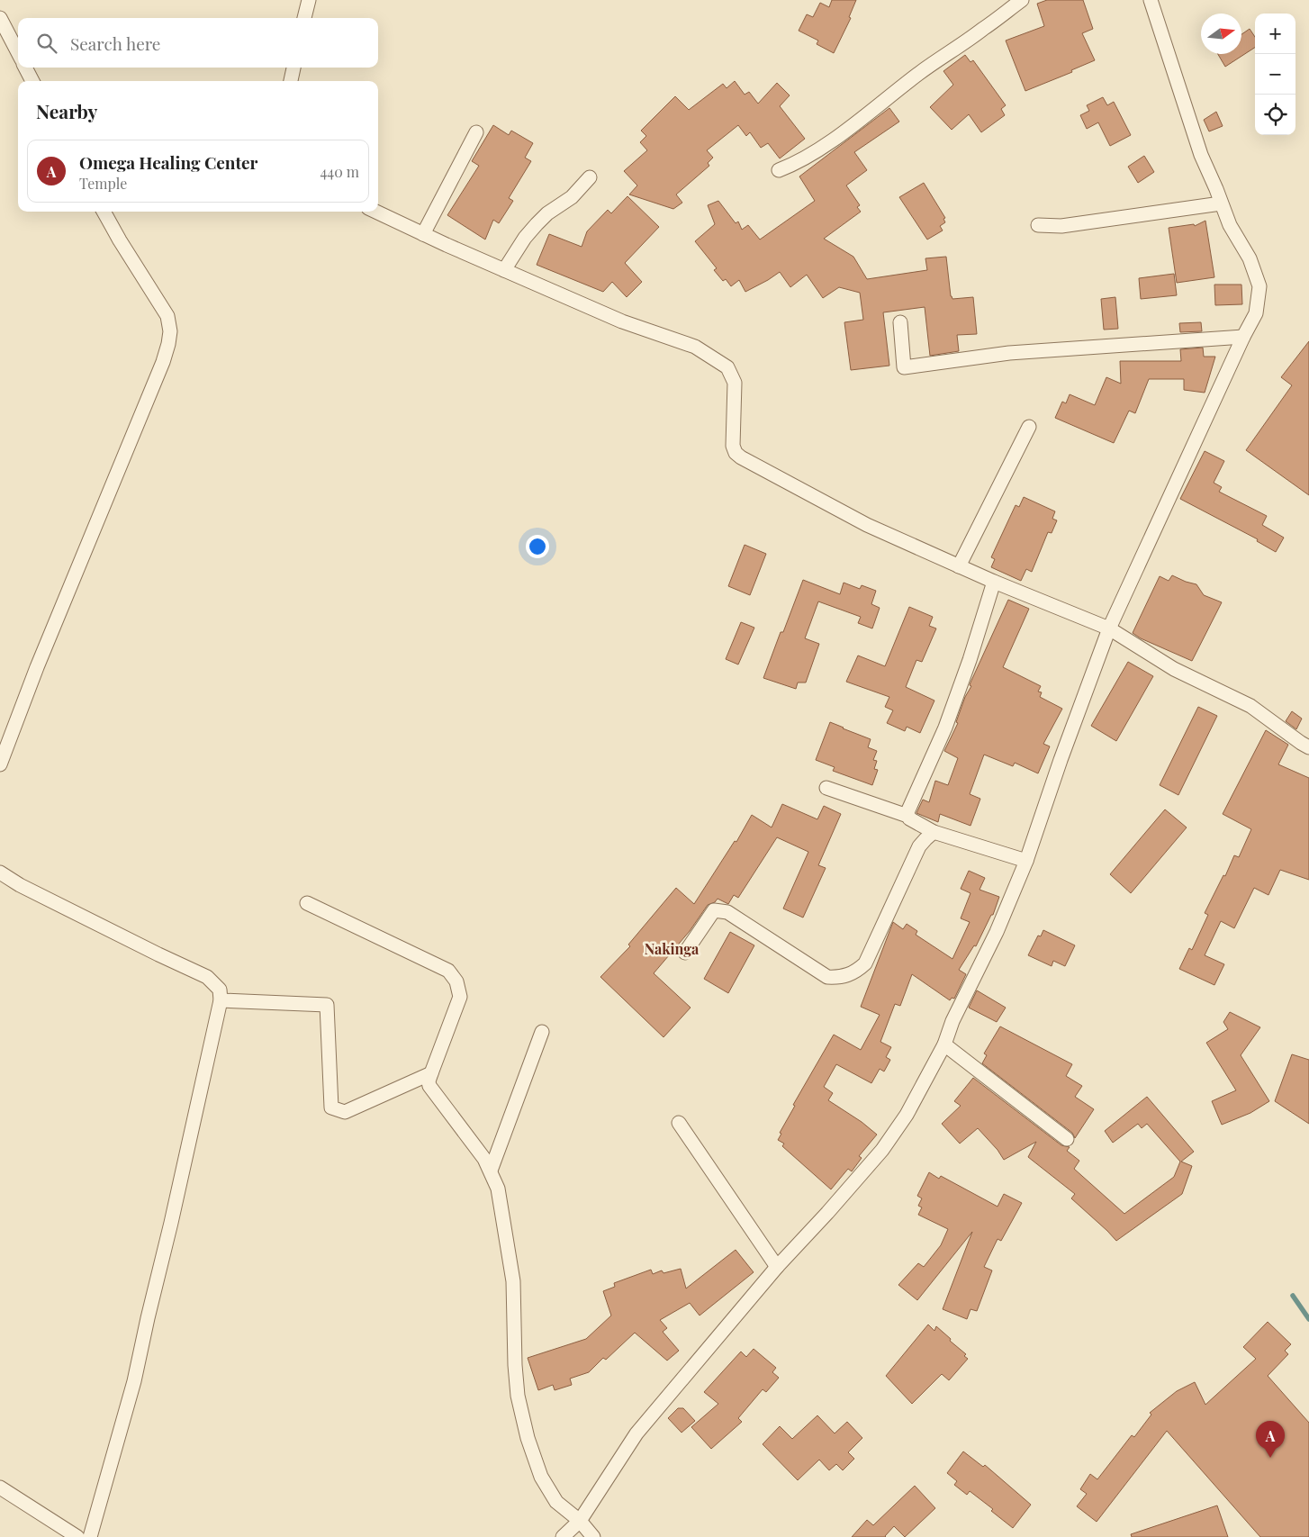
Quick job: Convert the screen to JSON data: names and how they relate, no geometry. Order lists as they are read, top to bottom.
{
  "districts": ["Nakinga"],
  "north": "right",
  "page": {
    "map_buttons": ["+", "−"],
    "search": "Search here",
    "heading": "Nearby",
    "list": [
      {
        "mark": "A",
        "name": "Omega Healing Center",
        "note": "Temple",
        "value": "440 m"
      }
    ],
    "pins": "A"
  }
}
